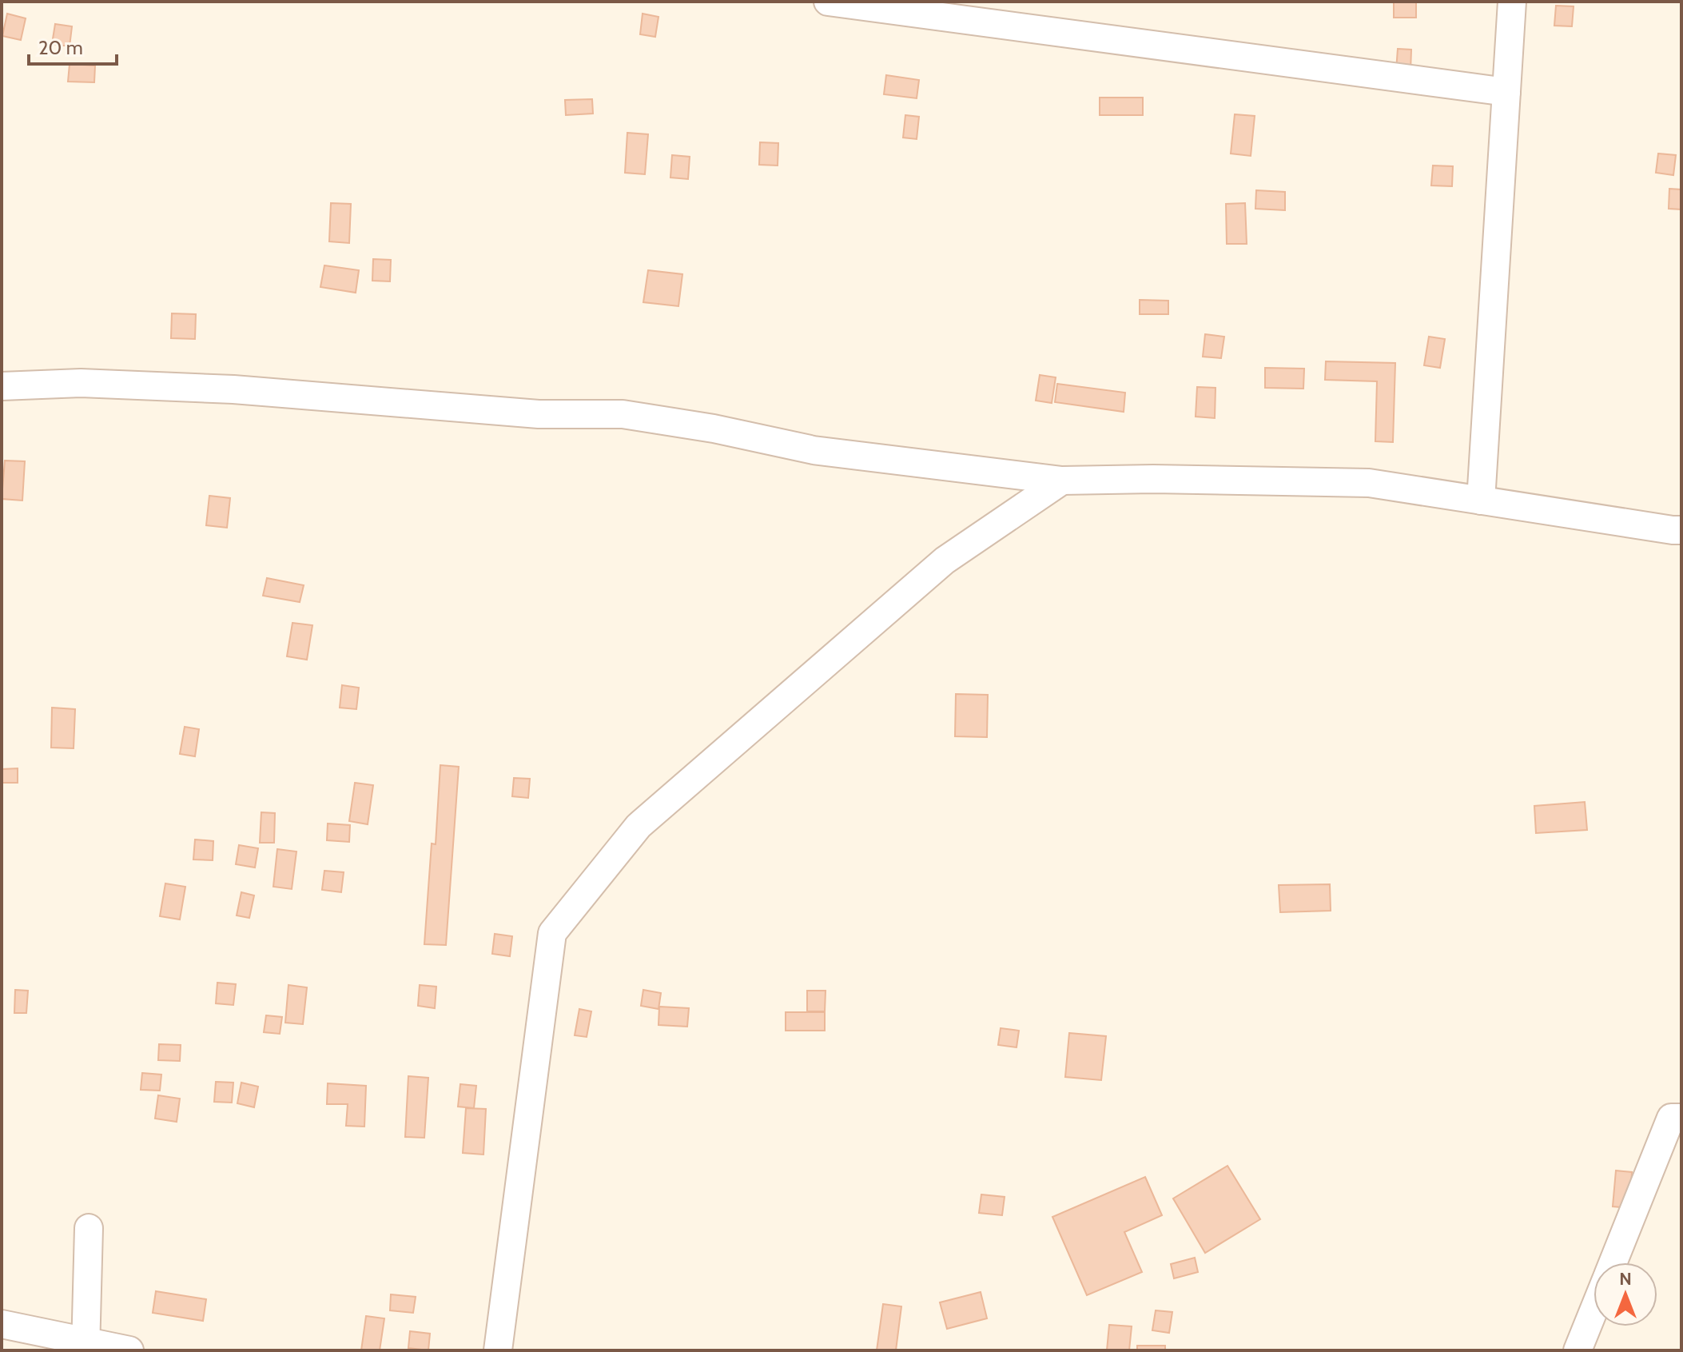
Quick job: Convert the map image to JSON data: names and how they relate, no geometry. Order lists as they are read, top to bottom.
{
  "scale_bar": "20 m",
  "north": "top"
}
